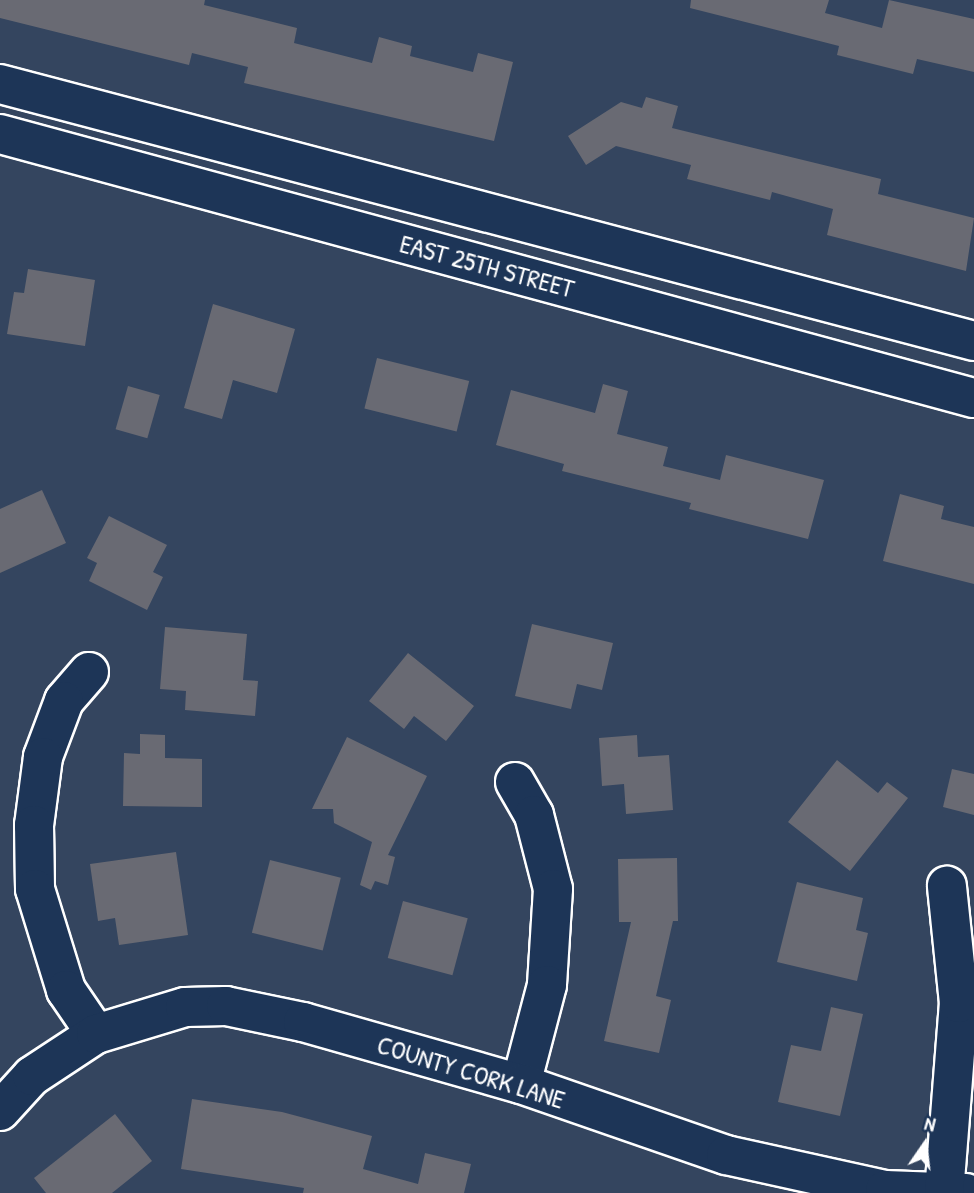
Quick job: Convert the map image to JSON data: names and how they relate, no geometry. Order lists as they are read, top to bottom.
{
  "streets": {
    "street": ["EAST 25TH STREET", "COUNTY CORK LANE"]
  },
  "north": "top"
}
